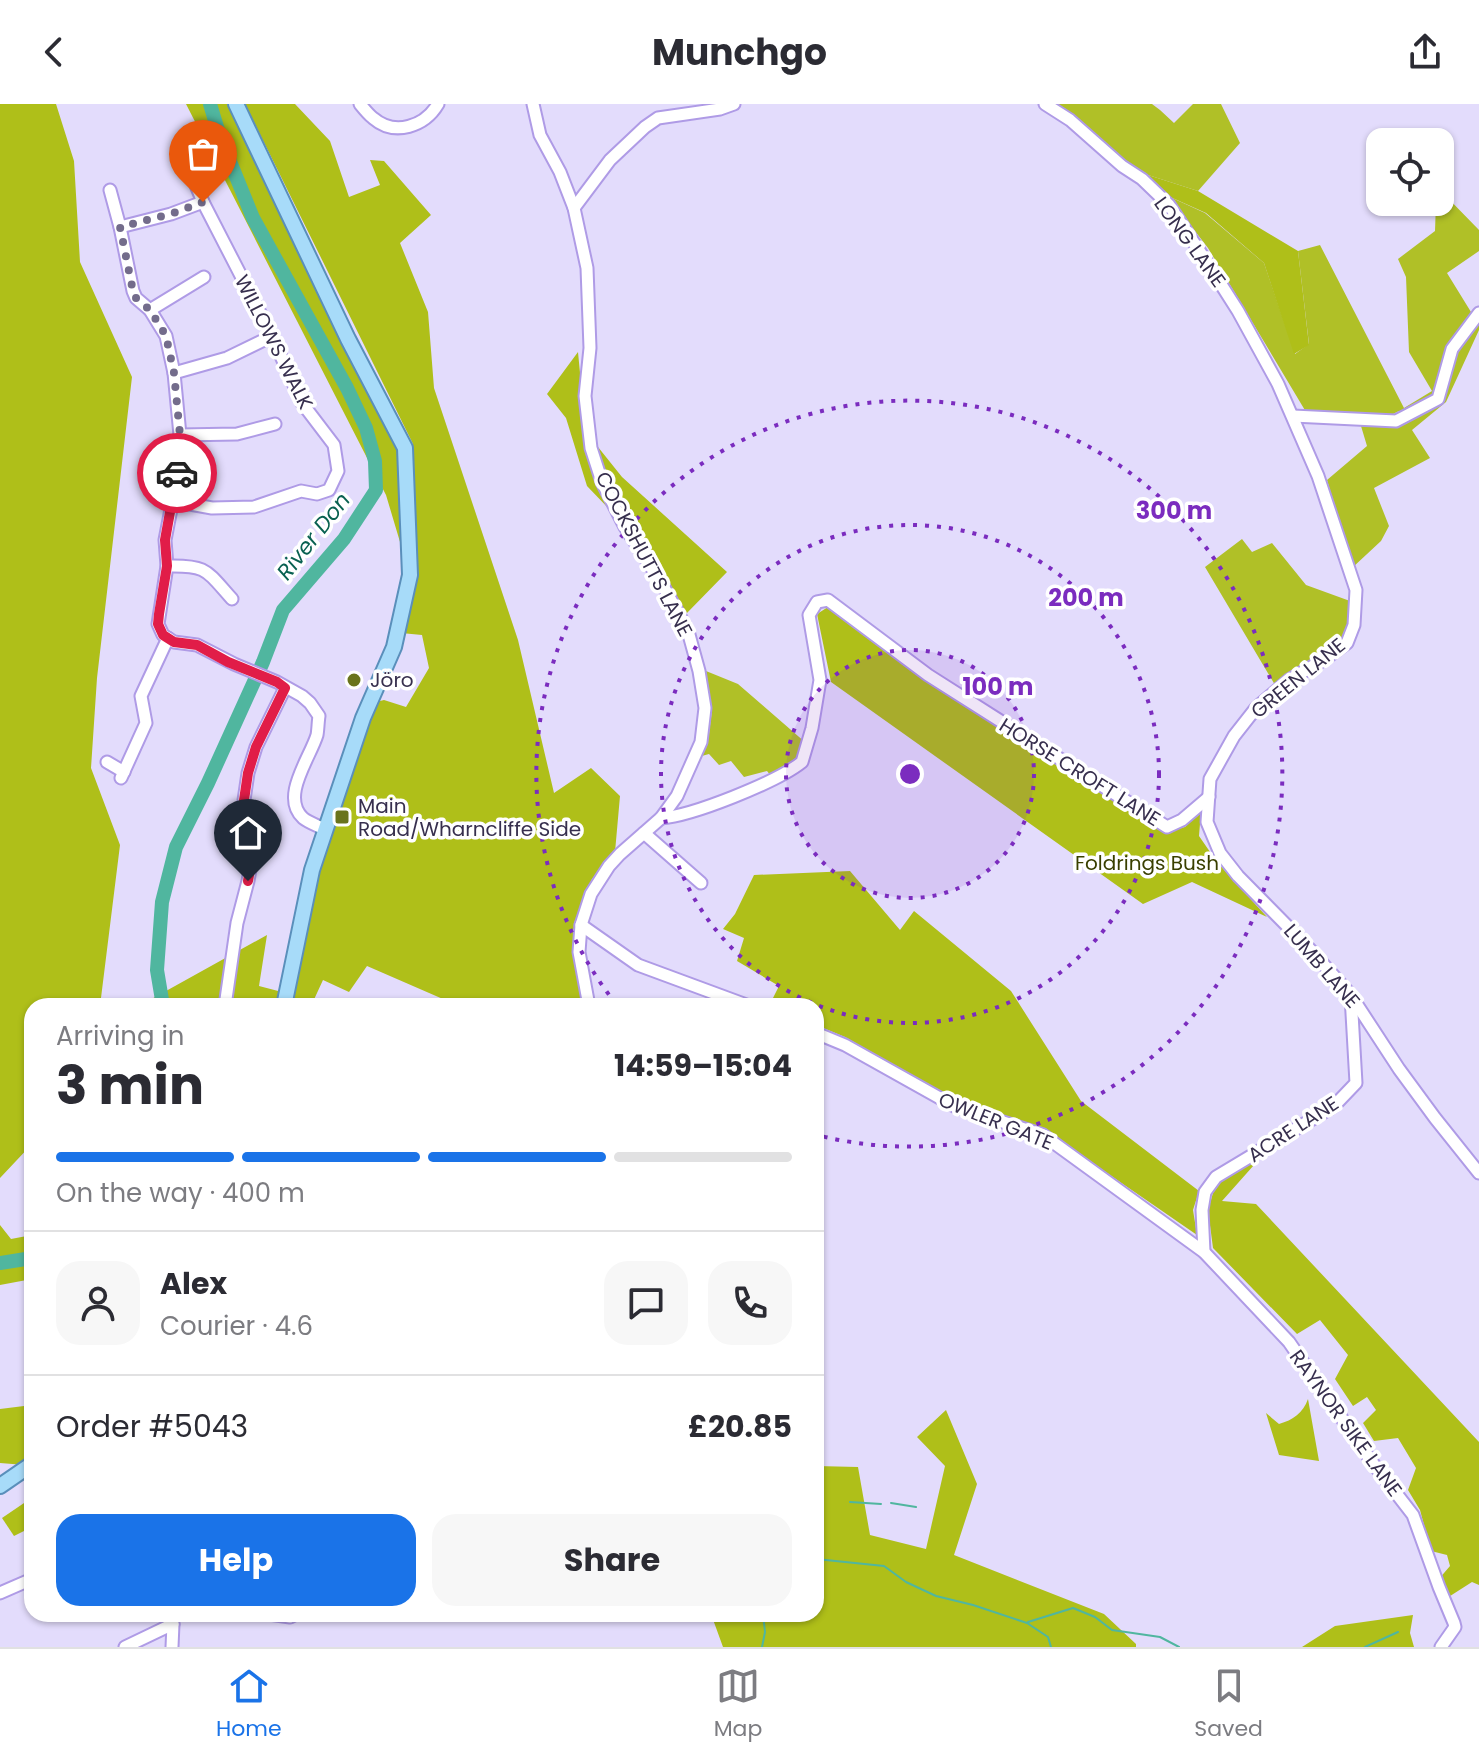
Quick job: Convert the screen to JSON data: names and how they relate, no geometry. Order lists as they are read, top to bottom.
{
  "streets": {
    "street": [
      "LONG LANE",
      "WILLOWS WALK",
      "COCKSHUTTS LANE",
      "GREEN LANE",
      "HORSE CROFT LANE",
      "LUMB LANE",
      "OWLER GATE",
      "ACRE LANE",
      "RAYNOR SIKE LANE"
    ]
  },
  "crossings": [
    ["LONG LANE", "GREEN LANE"],
    ["COCKSHUTTS LANE", "HORSE CROFT LANE"],
    ["GREEN LANE", "HORSE CROFT LANE"],
    ["GREEN LANE", "LUMB LANE"],
    ["HORSE CROFT LANE", "LUMB LANE"],
    ["LUMB LANE", "ACRE LANE"],
    ["OWLER GATE", "ACRE LANE"],
    ["OWLER GATE", "RAYNOR SIKE LANE"],
    ["ACRE LANE", "RAYNOR SIKE LANE"]
  ],
  "water": ["River Don"],
  "parks": ["Foldrings Bush"],
  "places": {
    "other": ["Jöro"],
    "transit": ["Main Road/Wharncliffe Side"]
  },
  "page": {
    "header": "Munchgo",
    "heading": ["3 min", "Arriving in", "14:59–15:04"],
    "panel": [
      "Alex",
      "Courier · 4.6",
      "Order #5043",
      "£20.85"
    ],
    "bar": "On the way · 400 m",
    "buttons": ["Help", "Share"],
    "tabs": ["Home", "Map", "Saved"]
  },
  "rings": ["300 m", "200 m", "100 m"]
}
